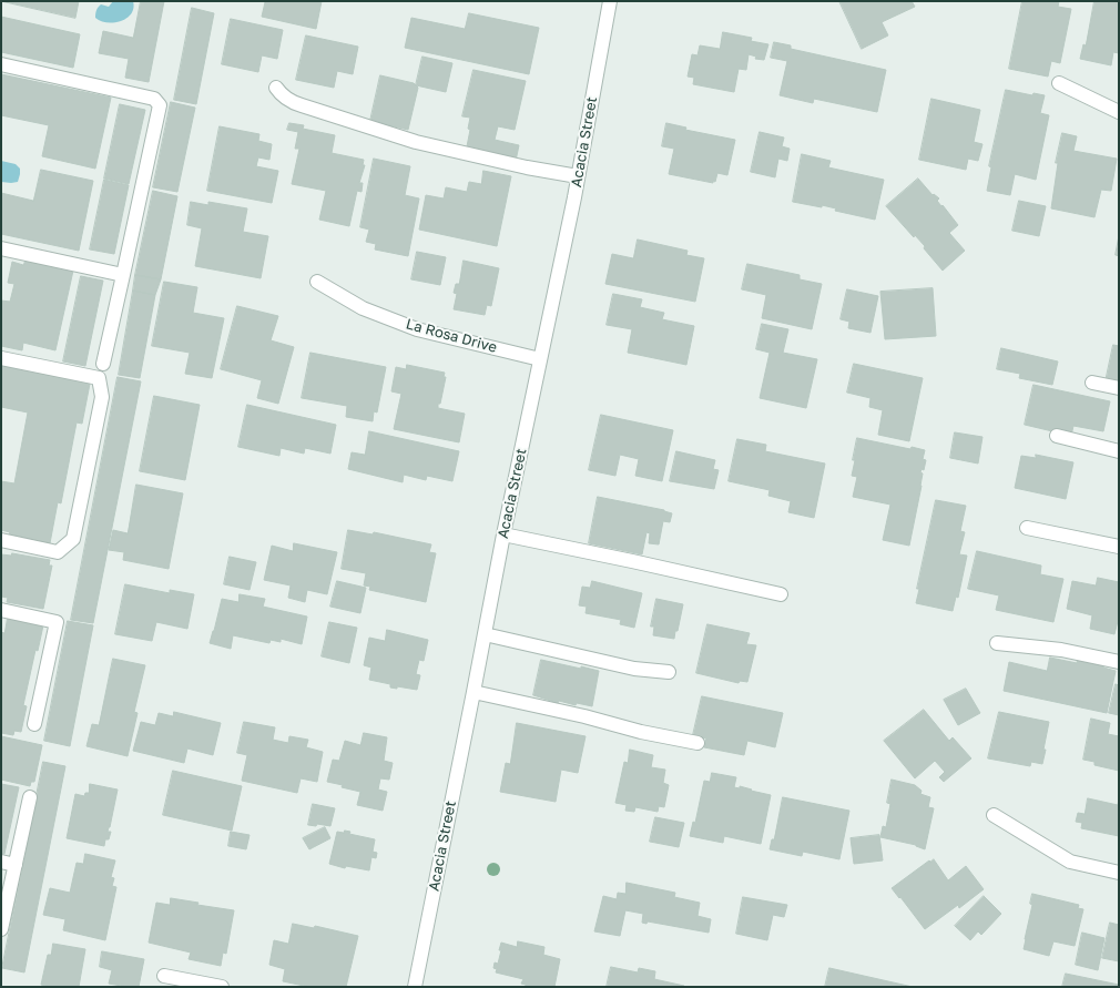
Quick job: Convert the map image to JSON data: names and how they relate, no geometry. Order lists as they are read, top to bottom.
{
  "streets": {
    "street": ["Acacia Street", "La Rosa Drive"]
  },
  "crossings": [
    ["Acacia Street", "La Rosa Drive"]
  ]
}
